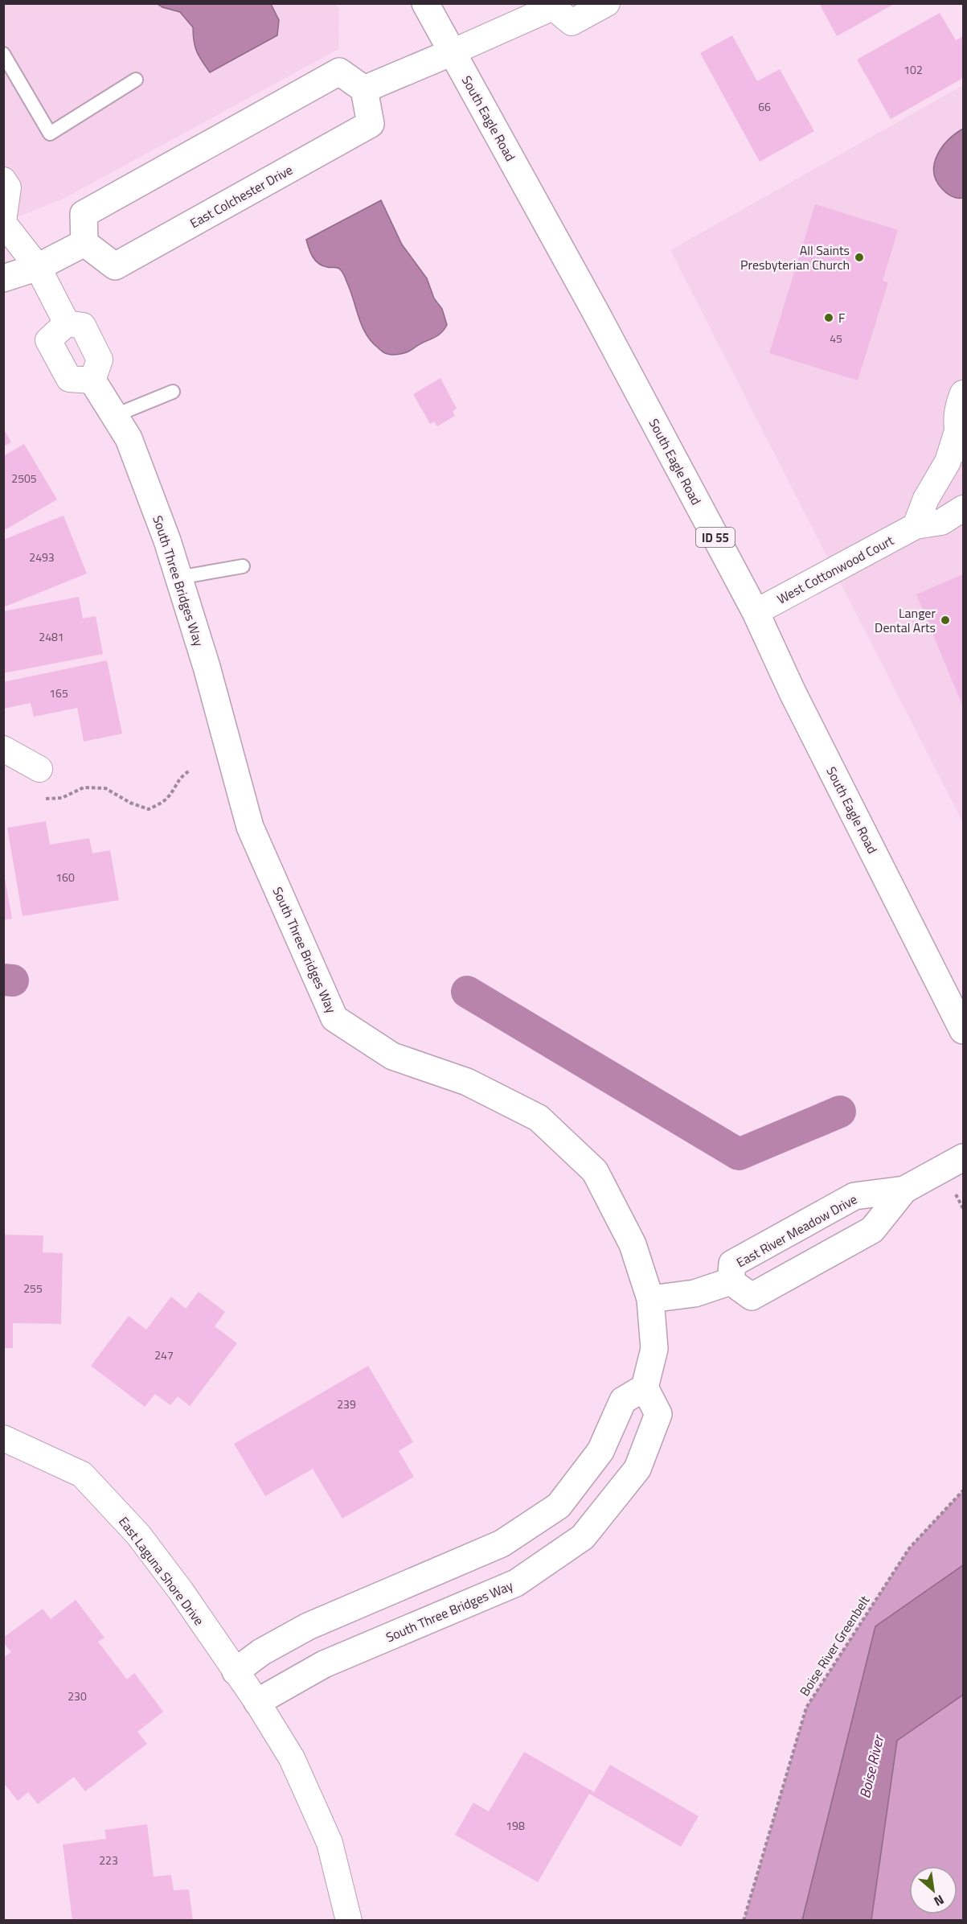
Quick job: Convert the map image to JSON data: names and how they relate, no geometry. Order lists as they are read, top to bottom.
{
  "streets": {
    "main road": [
      "South Eagle Road",
      "East Colchester Drive",
      "ID 55",
      "South Three Bridges Way",
      "East River Meadow Drive"
    ],
    "street": ["West Cottonwood Court", "East Laguna Shore Drive"],
    "path": ["Boise River Greenbelt"]
  },
  "crossings": [
    ["South Eagle Road", "West Cottonwood Court"],
    ["South Three Bridges Way", "East River Meadow Drive"],
    ["South Three Bridges Way", "East Laguna Shore Drive"]
  ],
  "water": ["Boise River"],
  "places": ["All Saints Presbyterian Church", "F", "Langer Dental Arts"],
  "house_numbers": [
    "102",
    "66",
    "45",
    "2505",
    "2493",
    "2481",
    "165",
    "160",
    "255",
    "247",
    "239",
    "230",
    "198",
    "223"
  ],
  "north": "bottom right"
}
